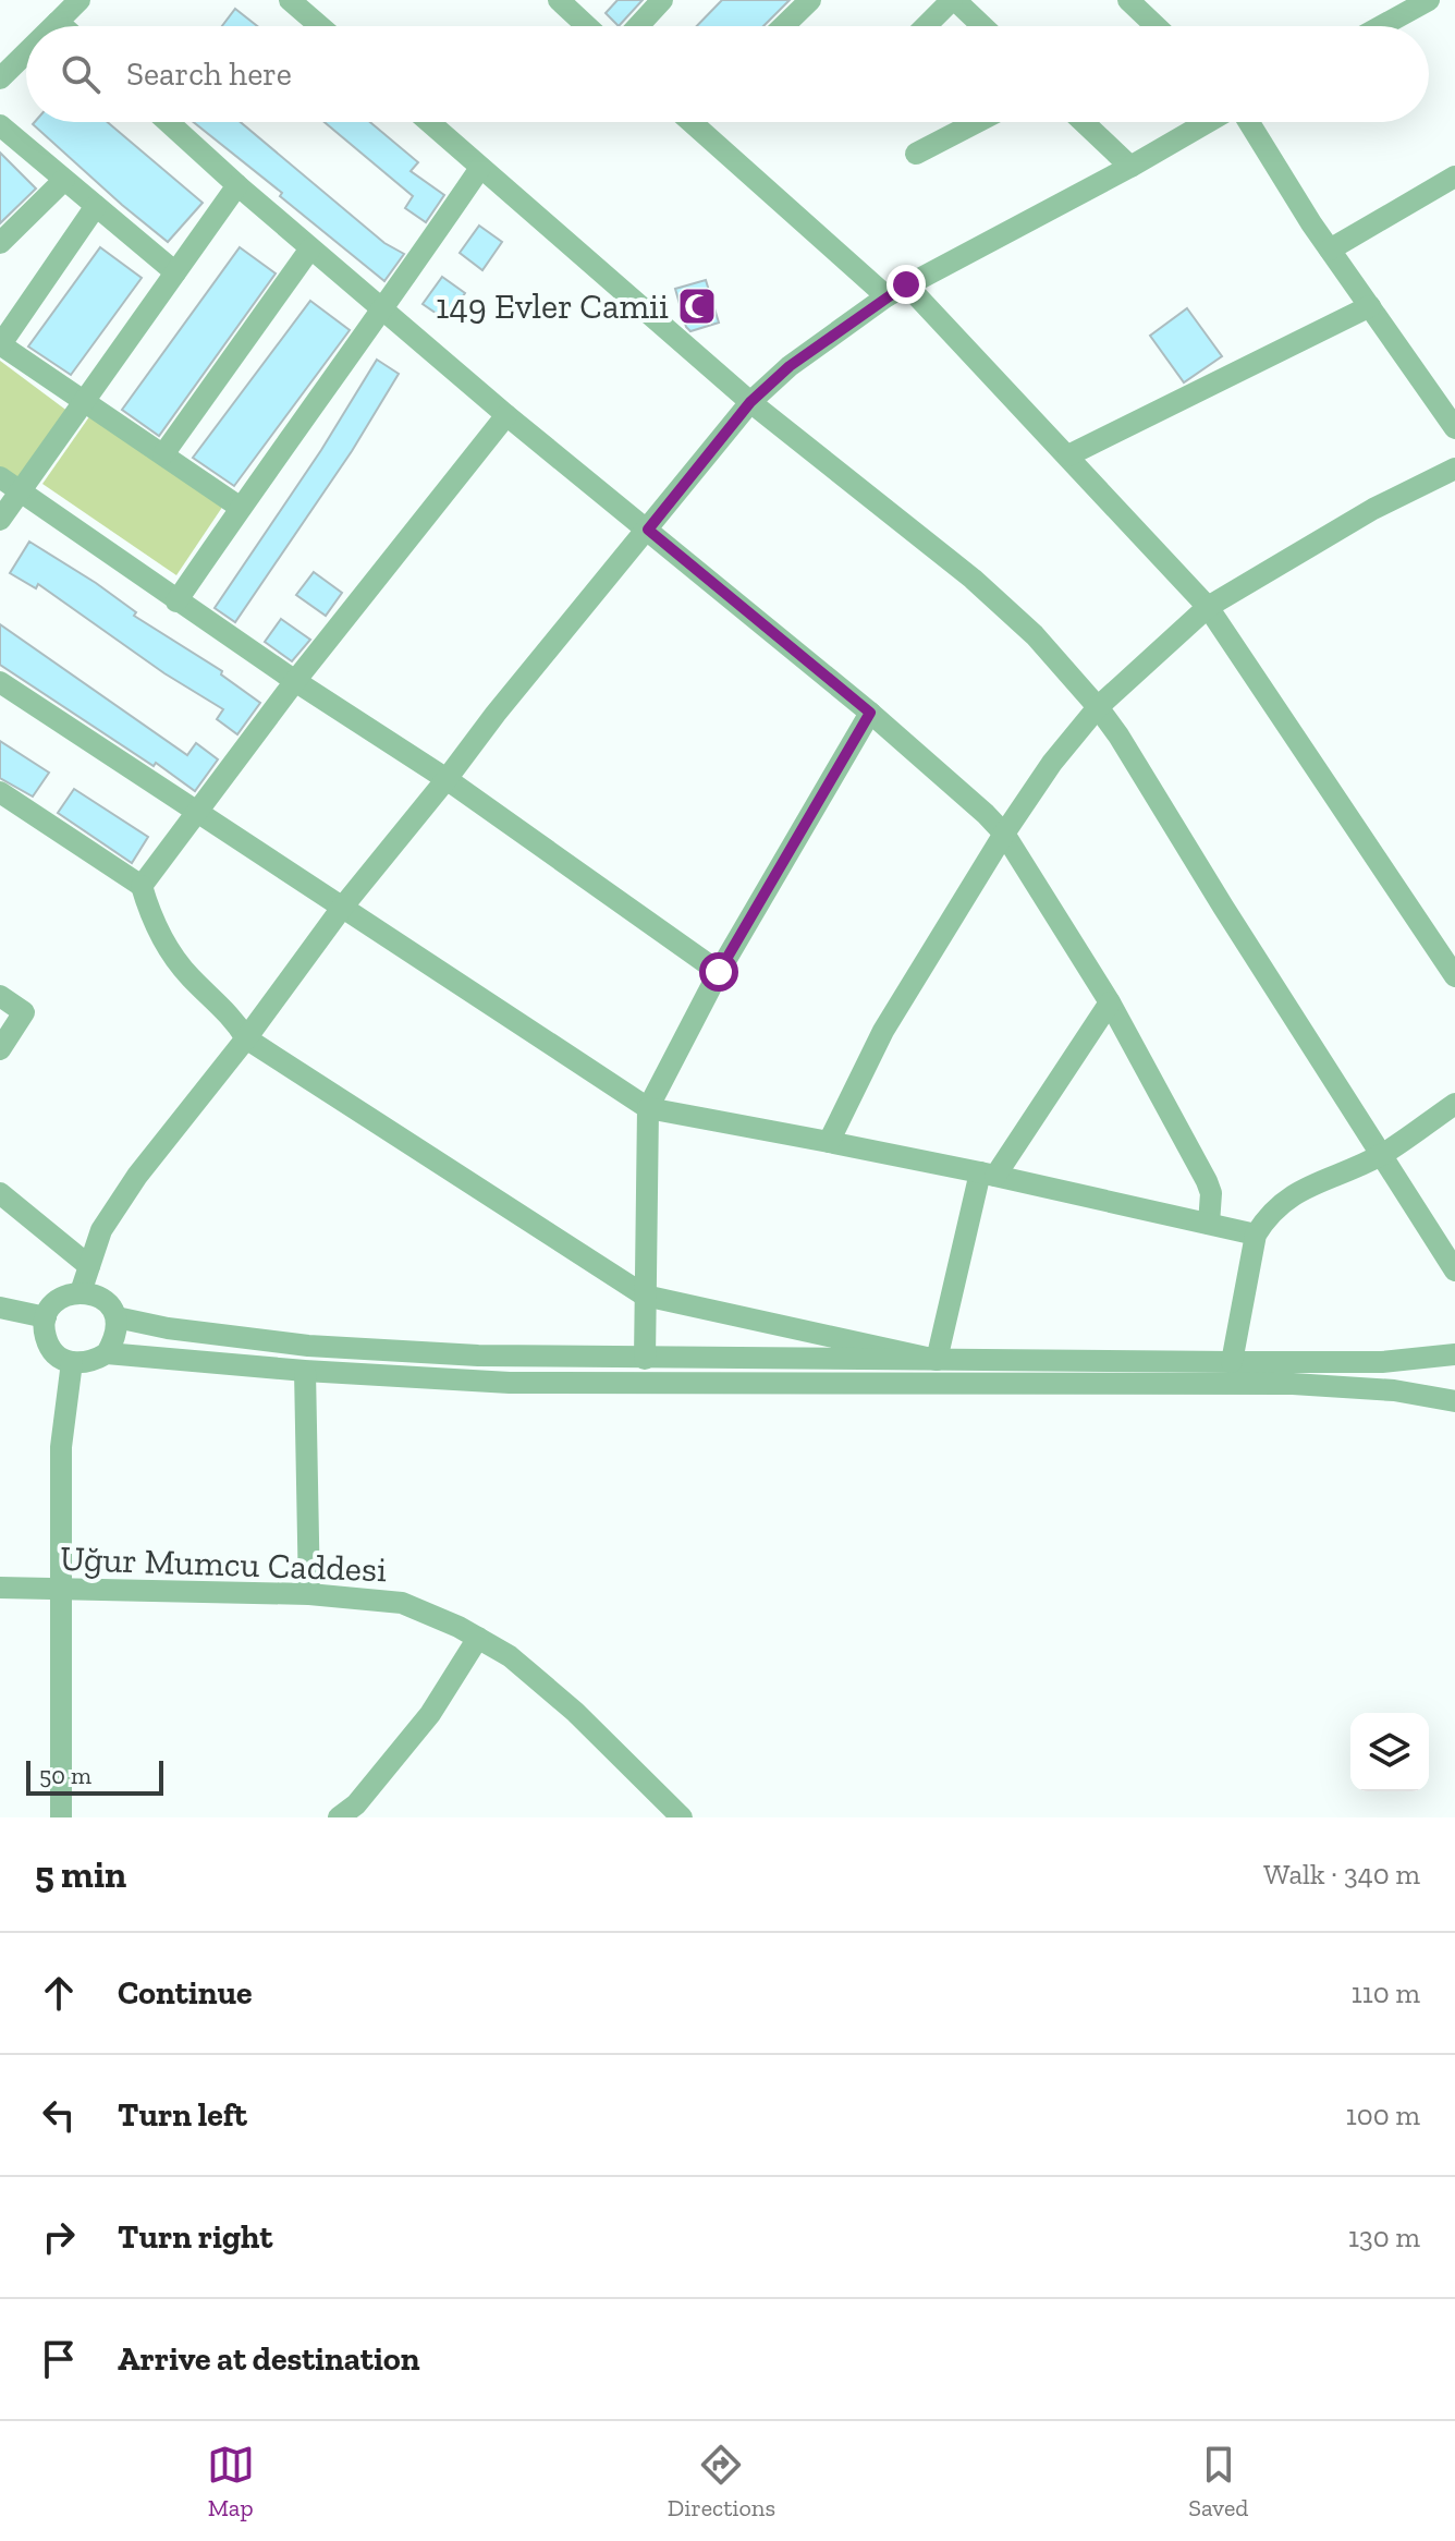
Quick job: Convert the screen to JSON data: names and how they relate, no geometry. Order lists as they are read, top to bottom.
{
  "streets": {
    "street": ["Uğur Mumcu Caddesi"]
  },
  "places": {
    "mosque": ["149 Evler Camii"]
  },
  "scale_bar": "50 m",
  "page": {
    "search": "Search here",
    "scale": "50 m",
    "heading": ["5 min", "Walk · 340 m"],
    "list": [
      ["Continue", "110 m"],
      ["Turn left", "100 m"],
      ["Turn right", "130 m"],
      "Arrive at destination"
    ],
    "nav": ["Map", "Directions", "Saved"]
  }
}
